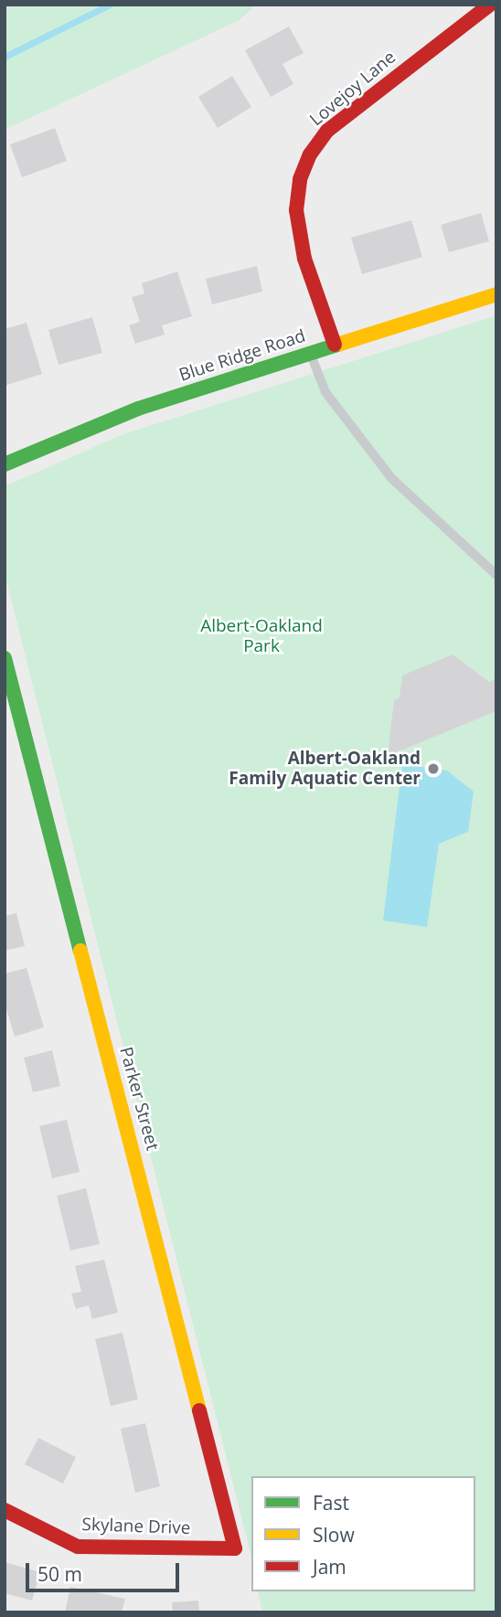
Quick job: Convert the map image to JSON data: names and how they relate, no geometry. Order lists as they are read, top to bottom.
{
  "streets": {
    "street": [
      "Lovejoy Lane",
      "Blue Ridge Road",
      "Parker Street",
      "Skylane Drive"
    ]
  },
  "crossings": [
    ["Lovejoy Lane", "Blue Ridge Road"],
    ["Parker Street", "Skylane Drive"]
  ],
  "parks": ["Albert-Oakland Park"],
  "places": ["Albert-Oakland Family Aquatic Center"],
  "legend": ["Fast", "Slow", "Jam"],
  "scale_bar": "50 m"
}
